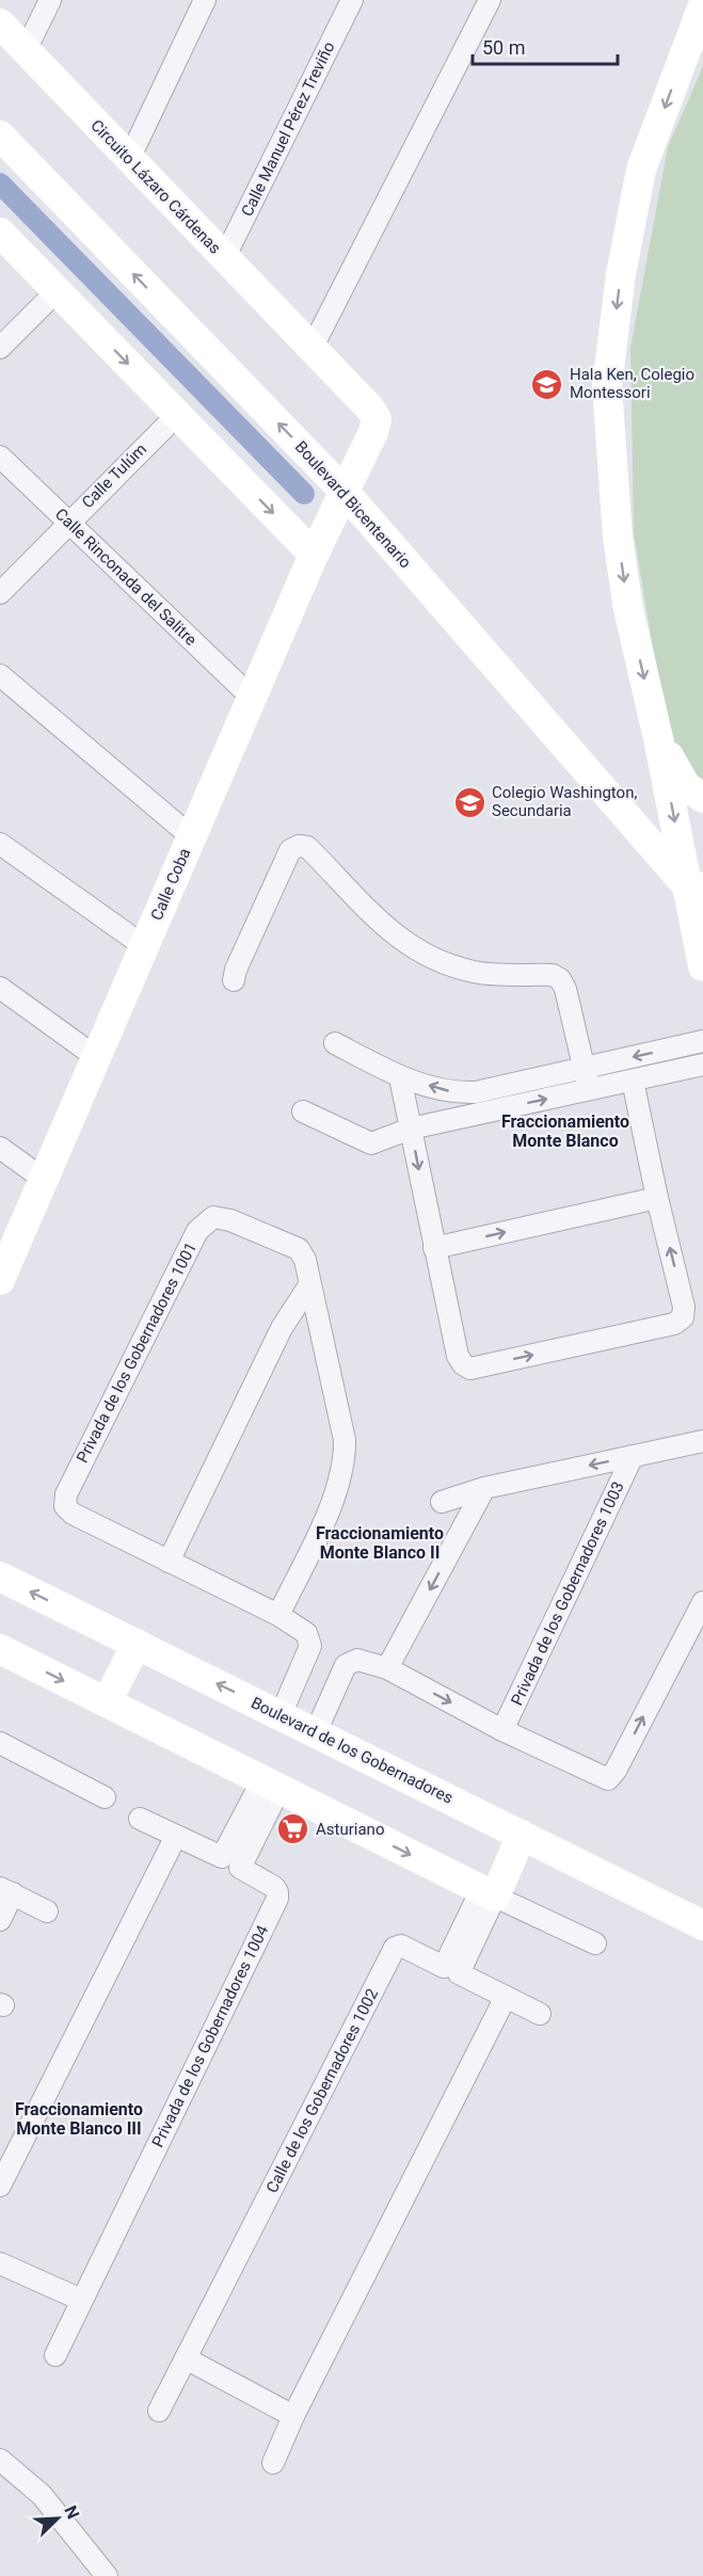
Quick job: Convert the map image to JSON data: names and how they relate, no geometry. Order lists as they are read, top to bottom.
{
  "streets": {
    "main road": [
      "Circuito Lázaro Cárdenas",
      "Boulevard Bicentenario",
      "Calle Coba",
      "Boulevard de los Gobernadores"
    ],
    "street": [
      "Calle Manuel Pérez Treviño",
      "Calle Tulúm",
      "Calle Rinconada del Salitre",
      "Privada de los Gobernadores 1001",
      "Privada de los Gobernadores 1003",
      "Privada de los Gobernadores 1004",
      "Calle de los Gobernadores 1002"
    ]
  },
  "crossings": [
    ["Calle Manuel Pérez Treviño", "Circuito Lázaro Cárdenas"],
    ["Circuito Lázaro Cárdenas", "Boulevard Bicentenario"],
    ["Circuito Lázaro Cárdenas", "Calle Coba"],
    ["Calle Tulúm", "Calle Rinconada del Salitre"],
    ["Boulevard Bicentenario", "Calle Coba"],
    ["Calle Rinconada del Salitre", "Calle Coba"],
    ["Privada de los Gobernadores 1001", "Boulevard de los Gobernadores"]
  ],
  "districts": ["Fraccionamiento Monte Blanco", "Fraccionamiento Monte Blanco II", "Fraccionamiento Monte Blanco III"],
  "places": {
    "school or university": ["Hala Ken, Colegio Montessori", "Colegio Washington, Secundaria"],
    "supermarket": ["Asturiano"]
  },
  "scale_bar": "50 m",
  "north": "top right"
}
